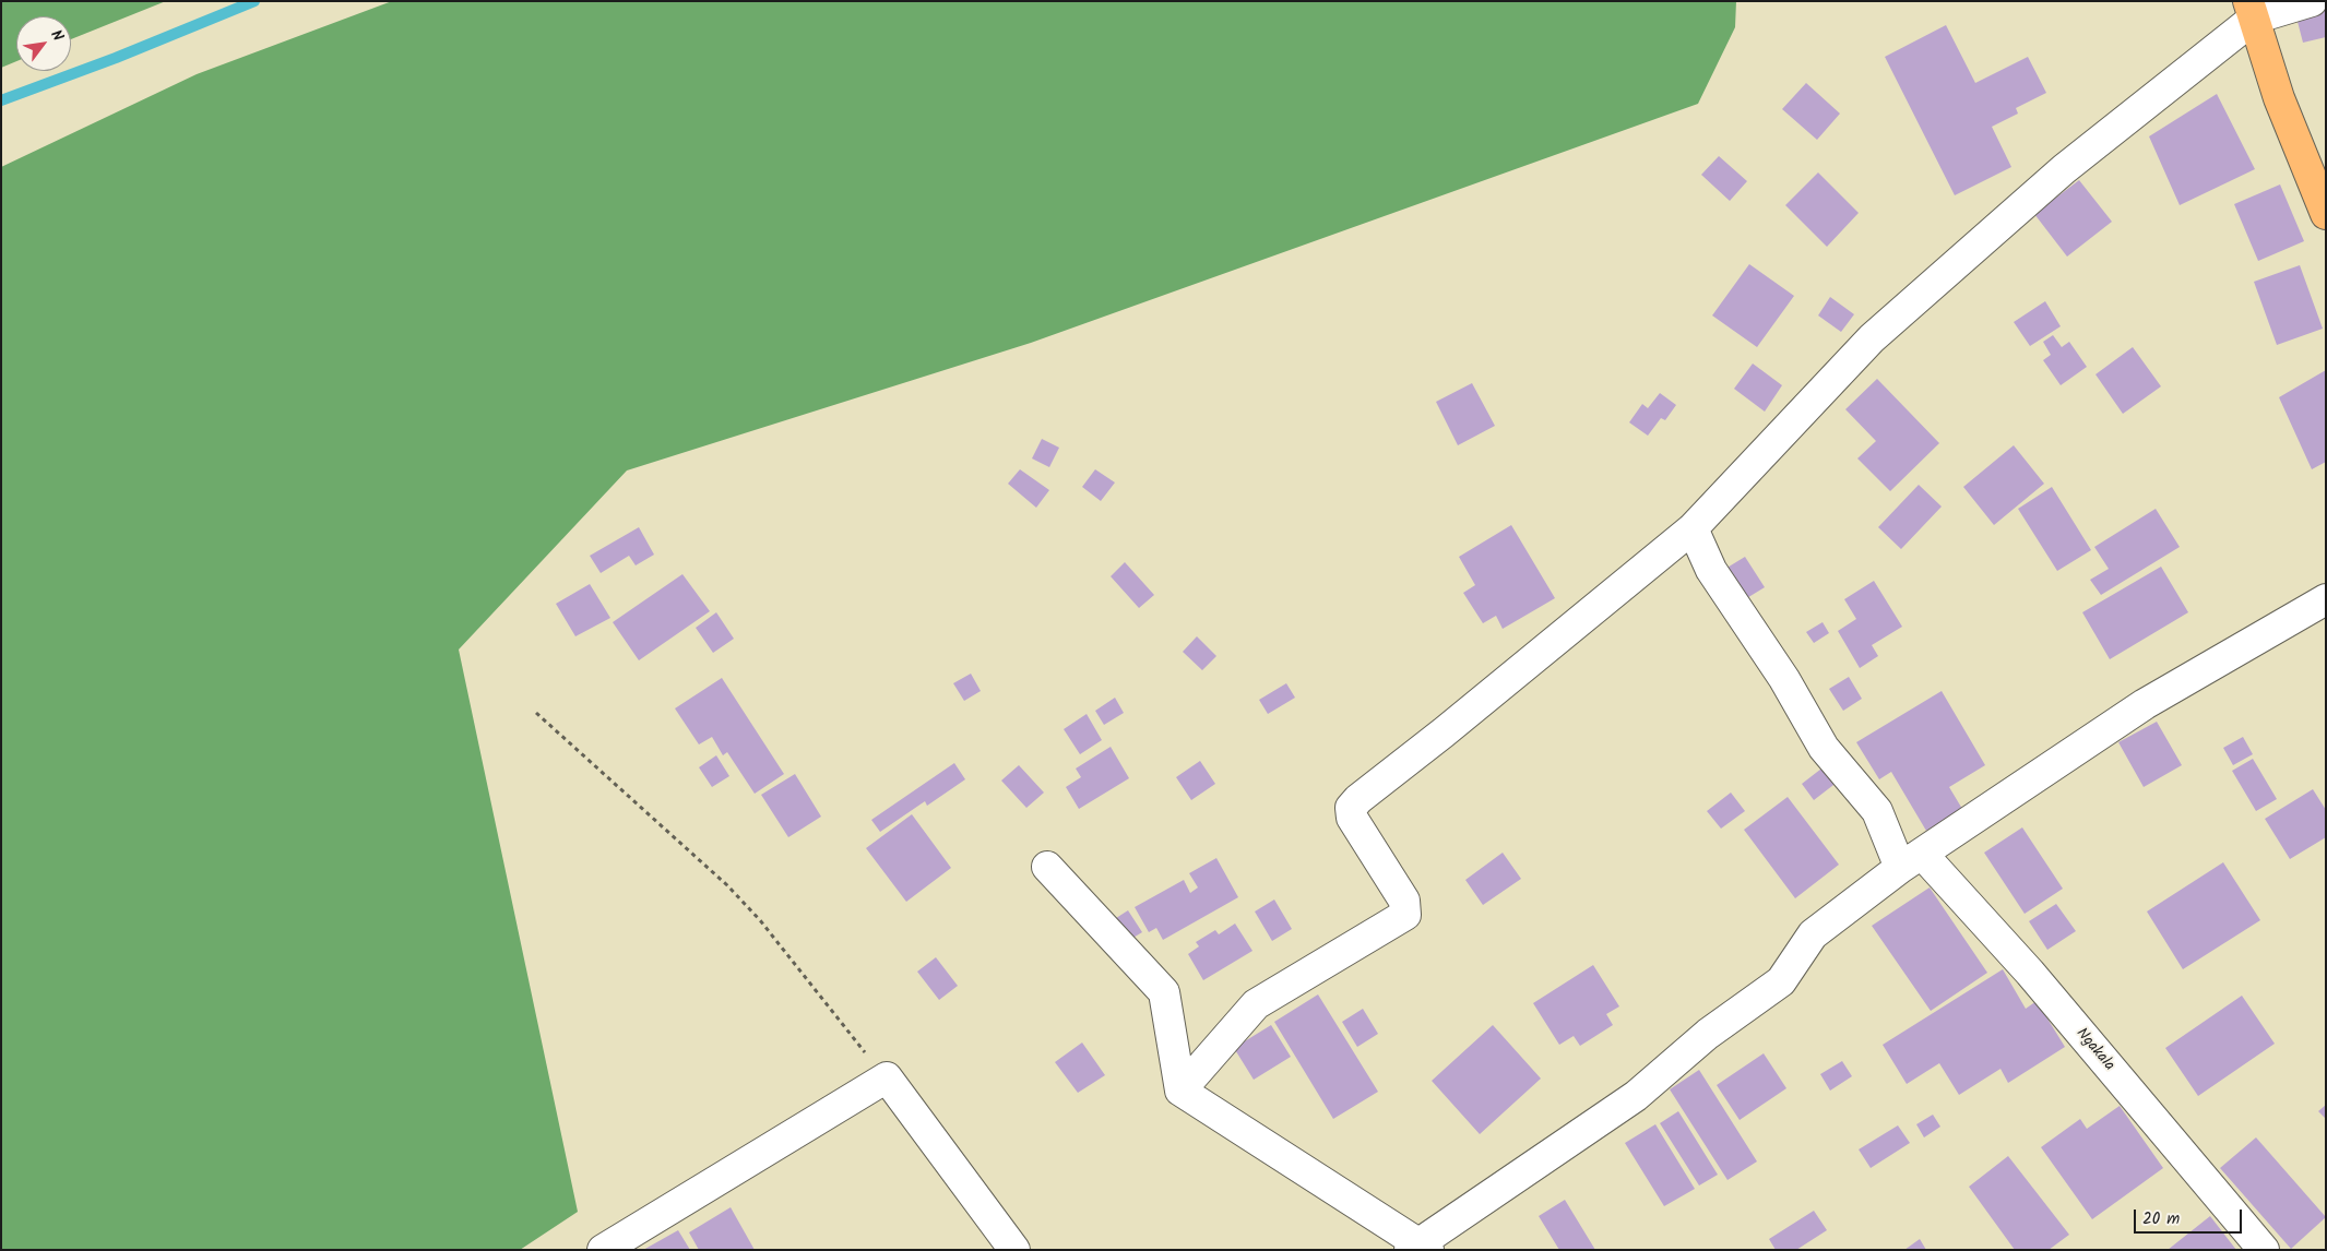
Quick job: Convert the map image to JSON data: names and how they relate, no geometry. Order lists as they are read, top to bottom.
{
  "streets": {
    "street": ["Ngakala"]
  },
  "scale_bar": "20 m",
  "north": "top right"
}
